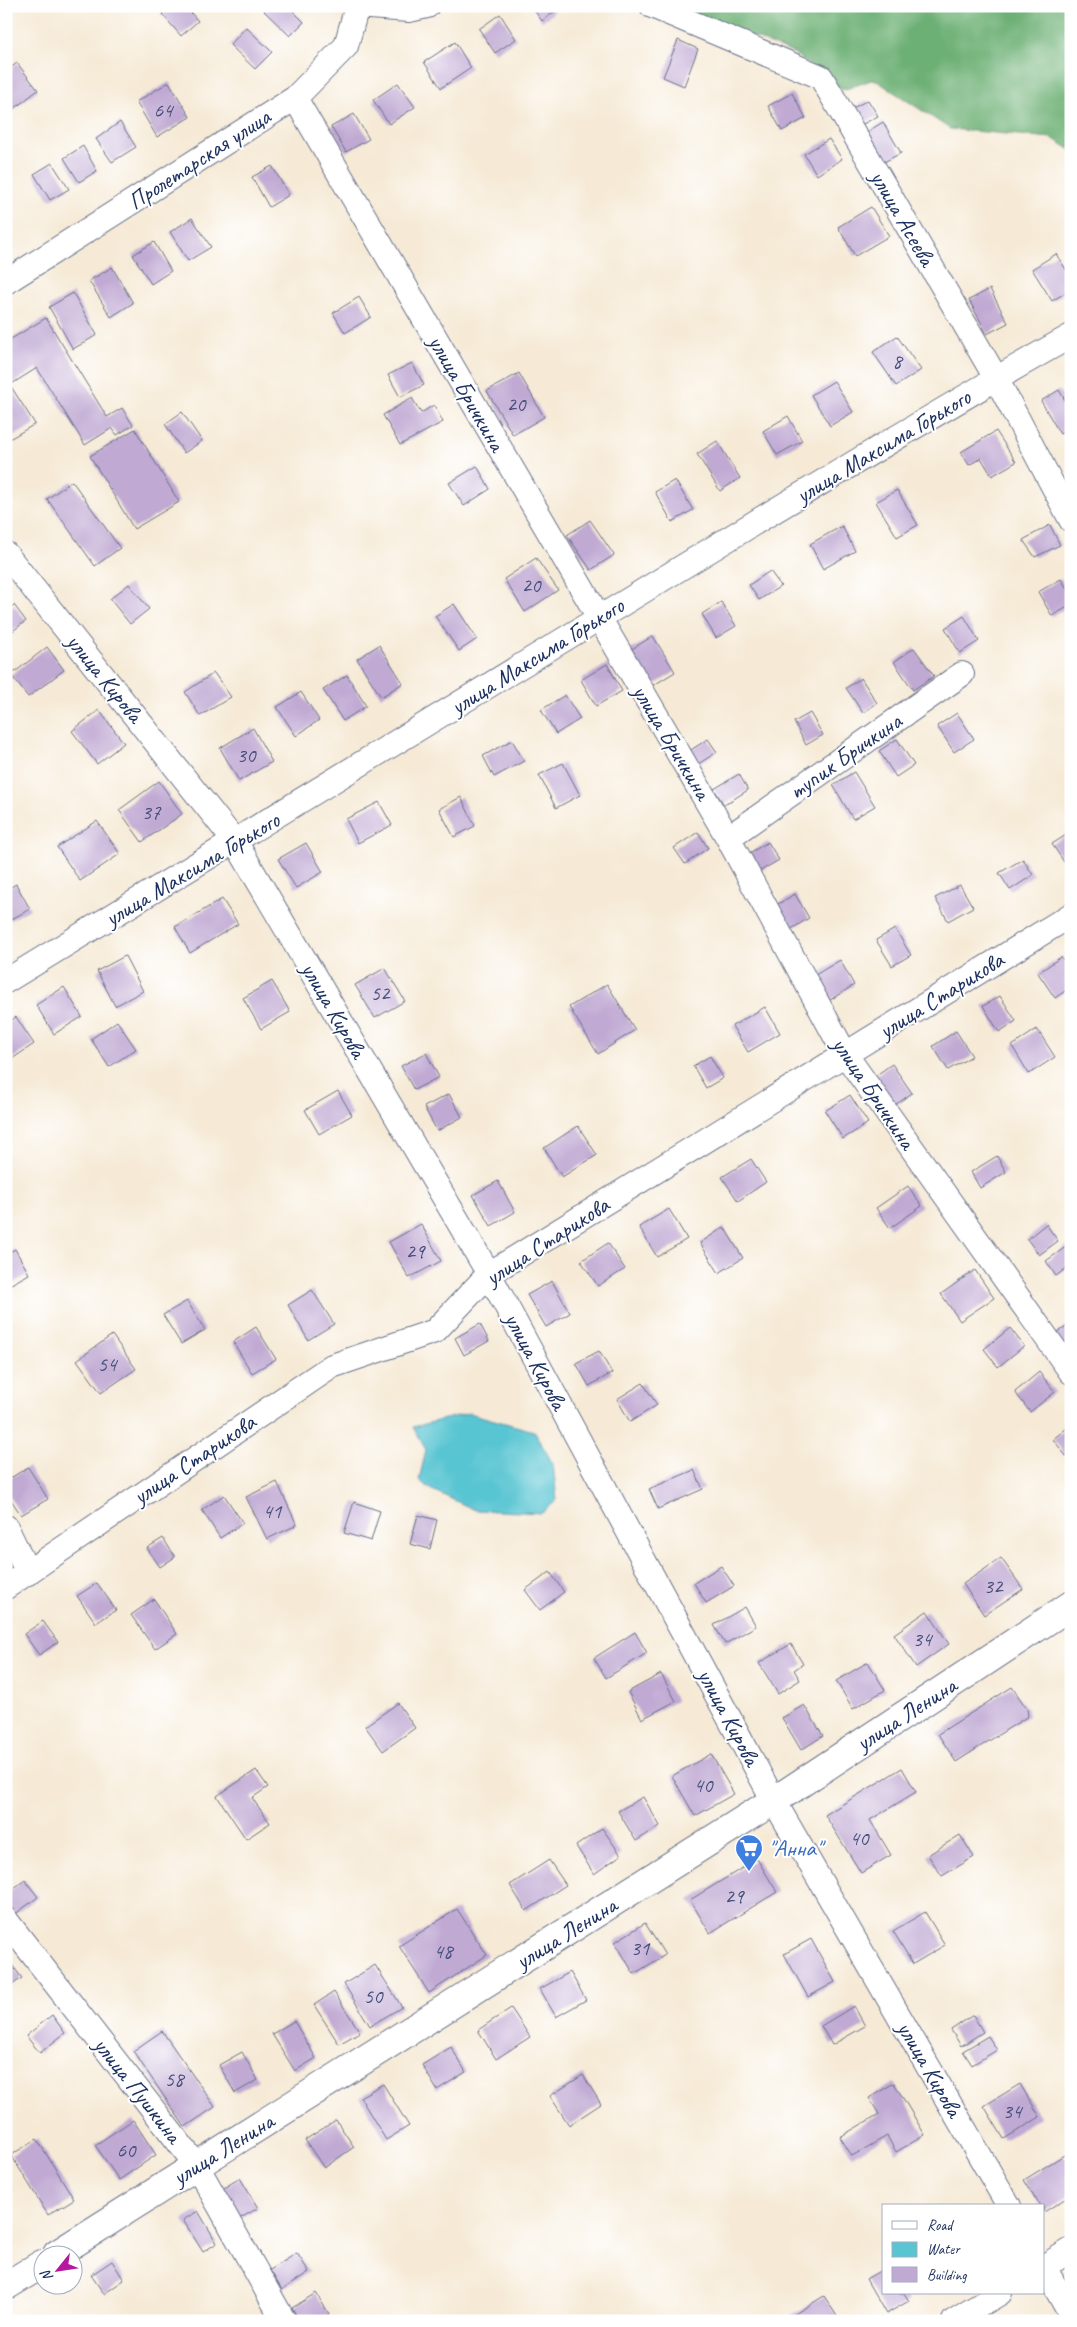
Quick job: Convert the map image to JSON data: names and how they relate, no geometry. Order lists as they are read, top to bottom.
{
  "streets": {
    "street": [
      "Пролетарская улица",
      "улица Асеева",
      "улица Бричкина",
      "улица Максима Горького",
      "улица Кирова",
      "тупик Бричкина",
      "улица Старикова",
      "улица Ленина",
      "улица Пушкина"
    ]
  },
  "crossings": [
    ["Пролетарская улица", "улица Бричкина"],
    ["улица Асеева", "улица Максима Горького"],
    ["улица Бричкина", "улица Максима Горького"],
    ["улица Бричкина", "тупик Бричкина"],
    ["улица Бричкина", "улица Старикова"],
    ["улица Максима Горького", "улица Кирова"],
    ["улица Кирова", "улица Старикова"],
    ["улица Кирова", "улица Ленина"],
    ["улица Ленина", "улица Пушкина"]
  ],
  "places": {
    "supermarket": ["\"Анна\""]
  },
  "house_numbers": [
    "64",
    "8",
    "20",
    "20",
    "30",
    "37",
    "52",
    "29",
    "54",
    "41",
    "32",
    "34",
    "40",
    "40",
    "29",
    "31",
    "48",
    "50",
    "58",
    "34",
    "60"
  ],
  "legend": ["Road", "Water", "Building"],
  "north": "bottom left"
}
